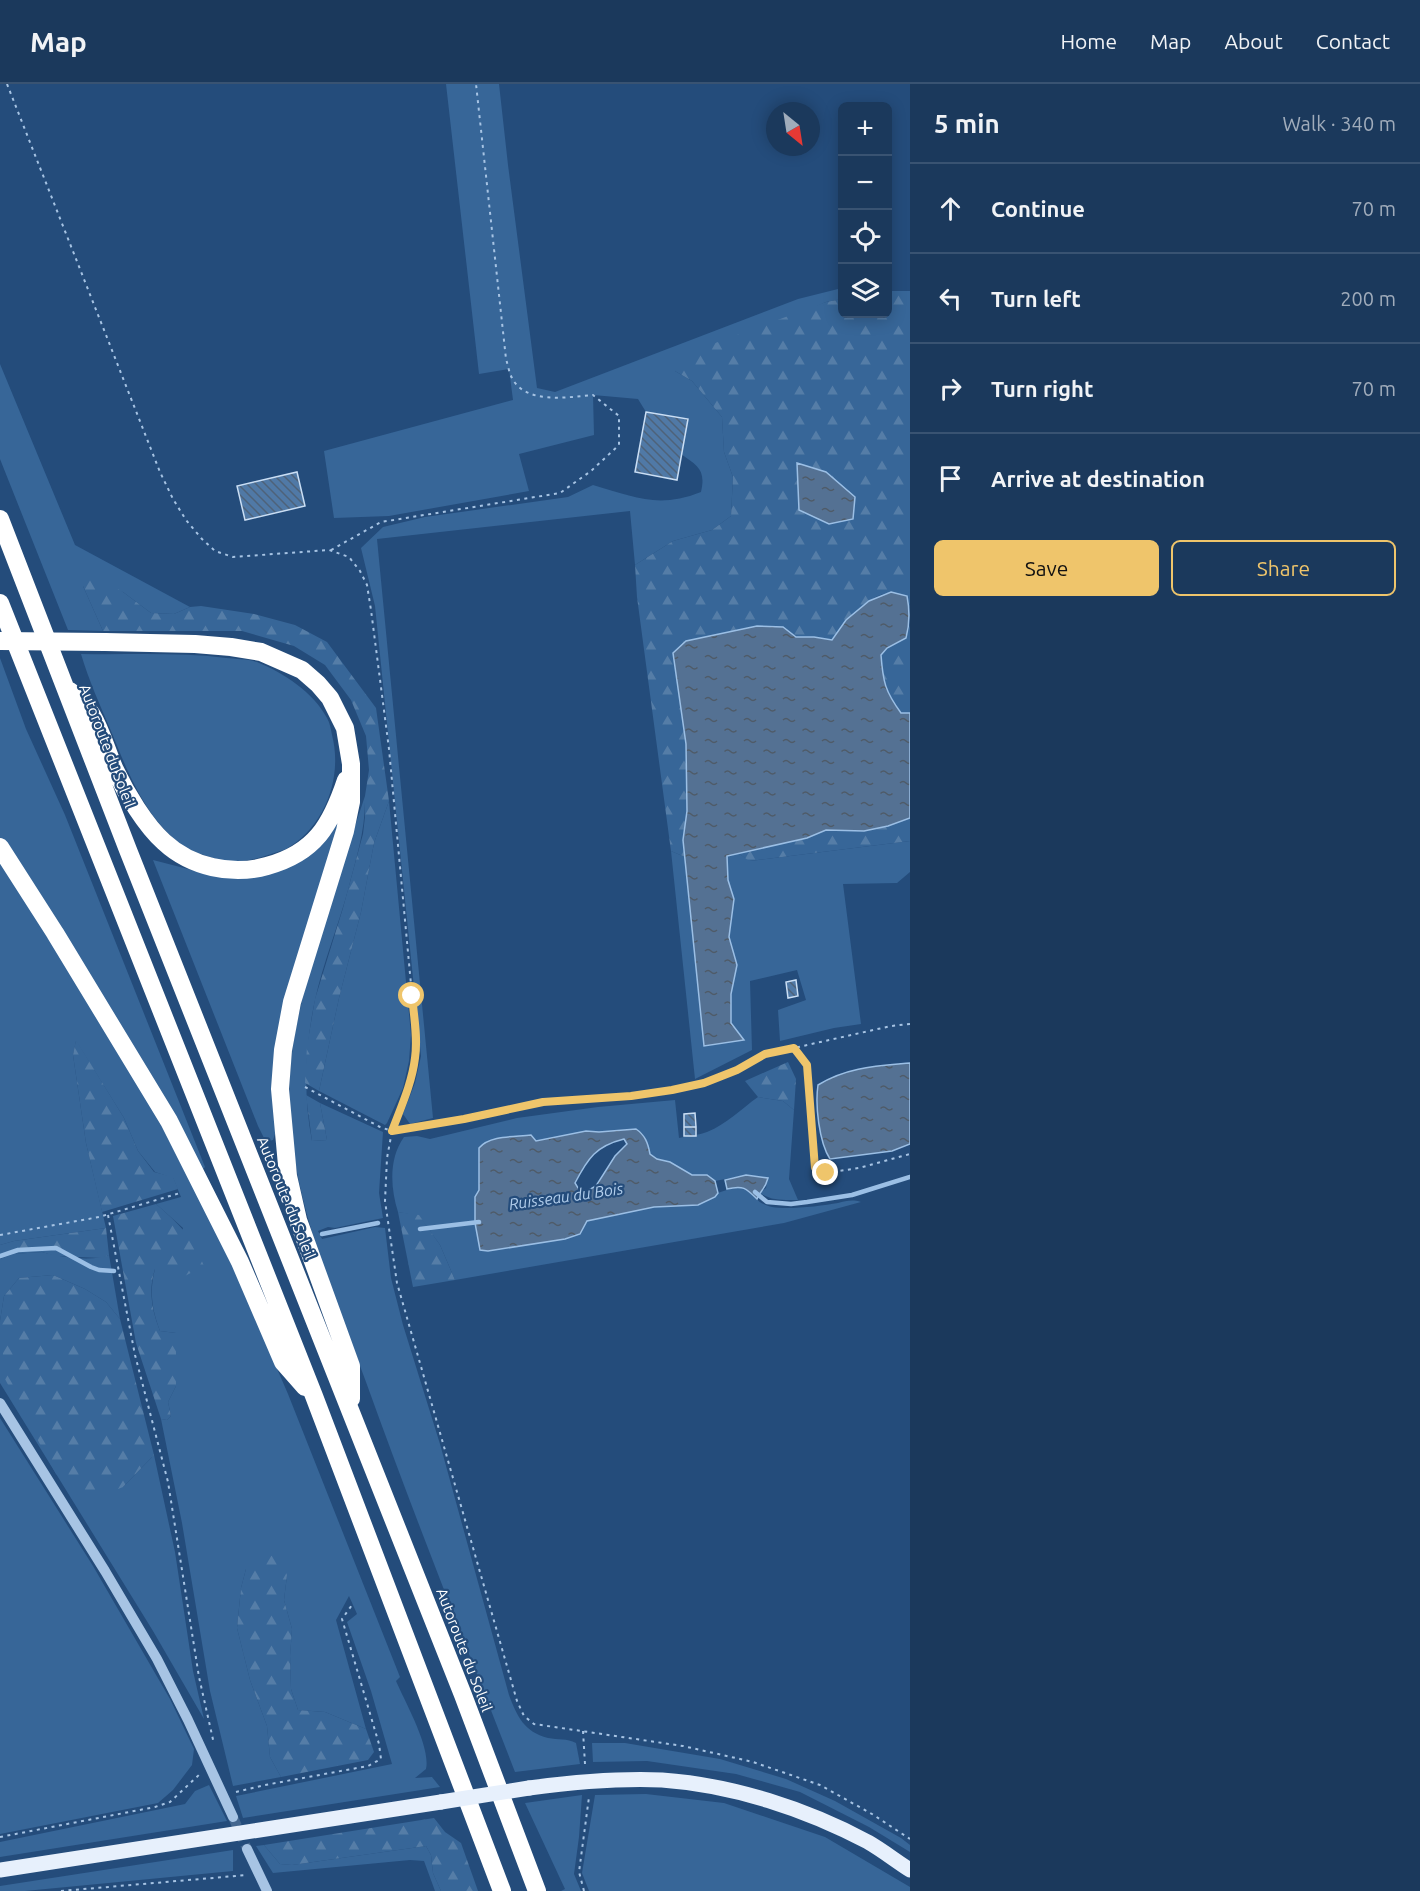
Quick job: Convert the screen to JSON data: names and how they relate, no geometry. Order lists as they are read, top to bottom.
{
  "streets": {
    "highway": ["Autoroute du Soleil"]
  },
  "water": ["Ruisseau du Bois"],
  "north": "bottom right",
  "page": {
    "header": "Map",
    "nav": [
      "Home",
      "Map",
      "About",
      "Contact"
    ],
    "heading": ["5 min", "Walk · 340 m"],
    "map_buttons": ["+", "−"],
    "list": [
      ["Continue", "70 m"],
      ["Turn left", "200 m"],
      ["Turn right", "70 m"],
      "Arrive at destination"
    ],
    "buttons": ["Save", "Share"]
  }
}
